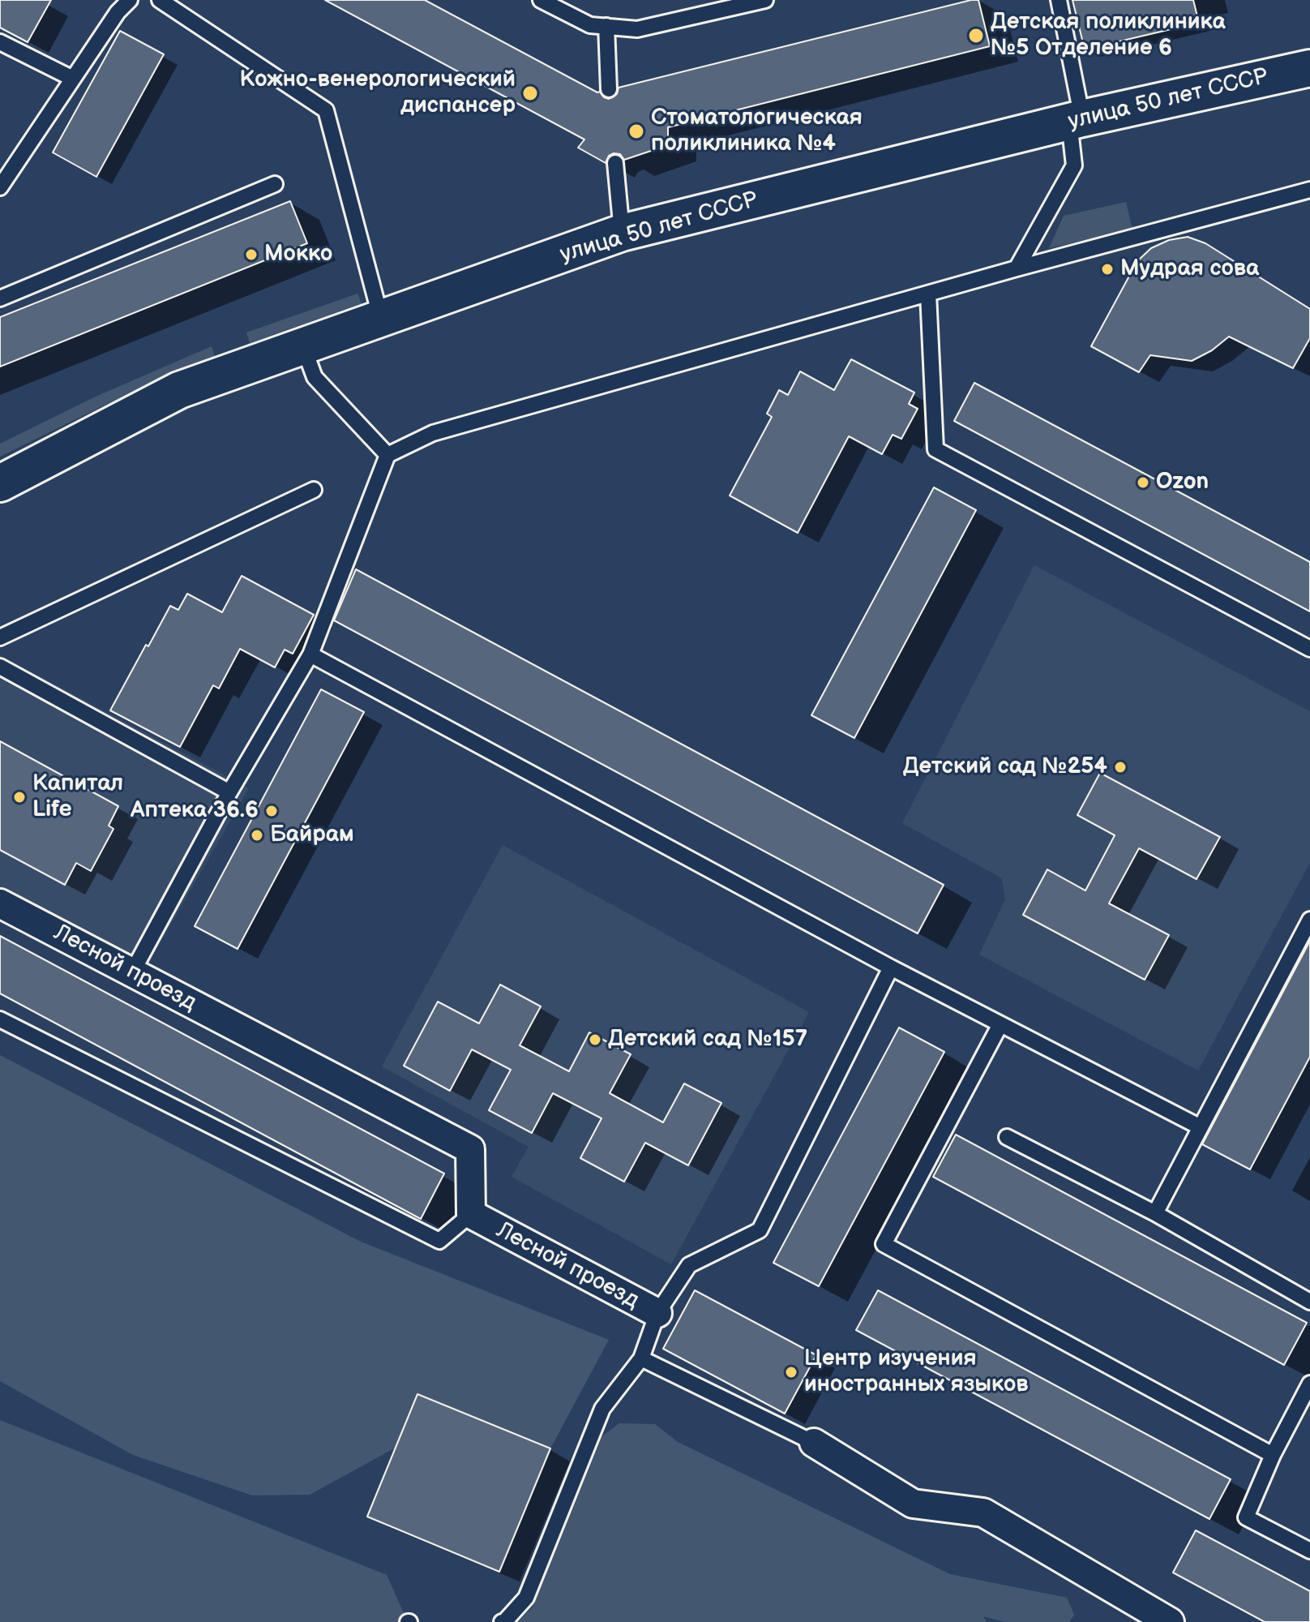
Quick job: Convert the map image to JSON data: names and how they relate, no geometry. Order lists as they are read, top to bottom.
{
  "streets": {
    "main road": ["улица 50 лет СССР"],
    "street": ["Лесной проезд"]
  },
  "places": [
    "Детская поликлиника №5 Отделение 6",
    "Кожно-венерологический диспансер",
    "Стоматологическая поликлиника №4",
    "Мокко",
    "Мудрая сова",
    "Ozon",
    "Детский сад №254",
    "Капитал Life",
    "Аптека 36.6",
    "Байрам",
    "Детский сад №157",
    "Центр изучения иностранных языков"
  ]
}
